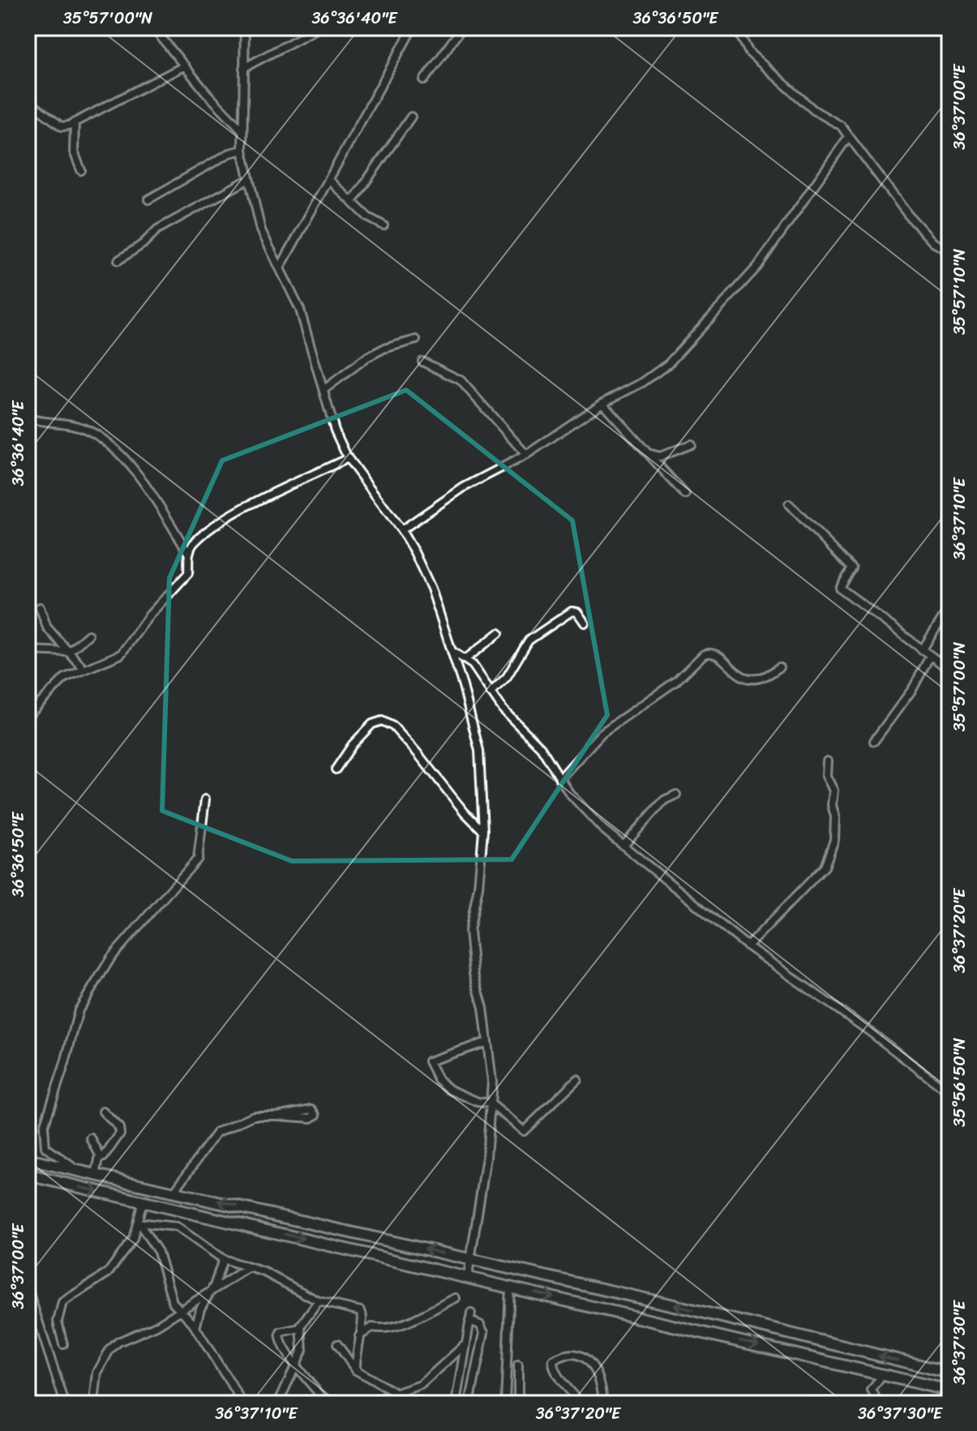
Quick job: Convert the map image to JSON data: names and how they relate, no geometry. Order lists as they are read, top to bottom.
{
  "coordinates": [
    "35°57'00\"N",
    "36°36'40\"E",
    "36°36'50\"E",
    "36°37'00\"E",
    "35°57'10\"N",
    "36°37'10\"E",
    "36°37'20\"E",
    "35°56'50\"N",
    "36°37'30\"E"
  ]
}
